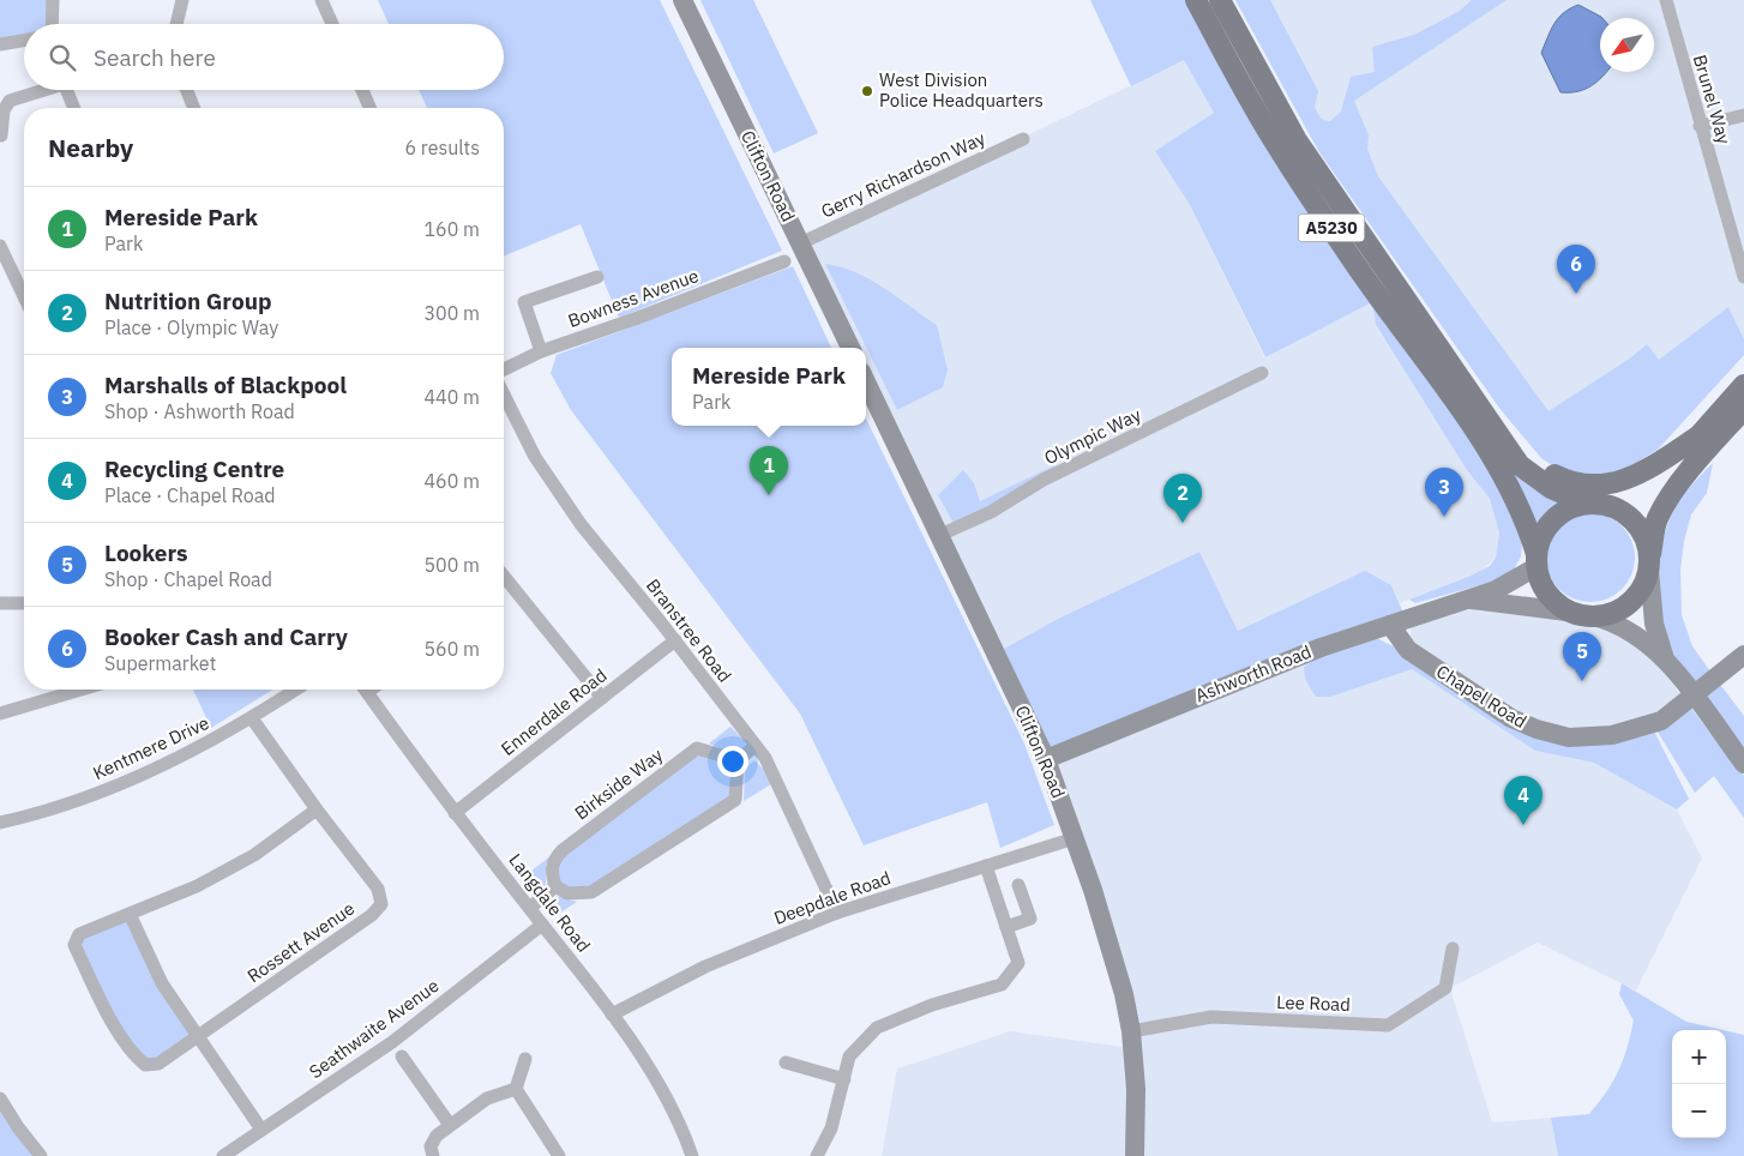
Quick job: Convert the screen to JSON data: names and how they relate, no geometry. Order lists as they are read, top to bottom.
{
  "streets": {
    "main road": ["A5230"],
    "street": [
      "Brunel Way",
      "Gerry Richardson Way",
      "Clifton Road",
      "Bowness Avenue",
      "Olympic Way",
      "Branstree Road",
      "Ashworth Road",
      "Chapel Road",
      "Ennerdale Road",
      "Kentmere Drive",
      "Birkside Way",
      "Deepdale Road",
      "Langdale Road",
      "Rossett Avenue",
      "Lee Road",
      "Seathwaite Avenue"
    ]
  },
  "crossings": [
    ["Gerry Richardson Way", "Clifton Road"],
    ["Clifton Road", "Olympic Way"],
    ["Clifton Road", "Ashworth Road"],
    ["Clifton Road", "Deepdale Road"],
    ["Clifton Road", "Lee Road"],
    ["A5230", "Ashworth Road"],
    ["Branstree Road", "Ennerdale Road"],
    ["Branstree Road", "Deepdale Road"],
    ["Ashworth Road", "Chapel Road"],
    ["Ennerdale Road", "Langdale Road"],
    ["Kentmere Drive", "Rossett Avenue"],
    ["Deepdale Road", "Langdale Road"],
    ["Langdale Road", "Seathwaite Avenue"]
  ],
  "places": ["West Division Police Headquarters"],
  "north": "bottom left",
  "page": {
    "search": "Search here",
    "heading": ["Nearby", "6 results"],
    "list": [
      {
        "mark": "1",
        "name": "Mereside Park",
        "note": "Park",
        "value": "160 m"
      },
      {
        "mark": "2",
        "name": "Nutrition Group",
        "note": "Place · Olympic Way",
        "value": "300 m"
      },
      {
        "mark": "3",
        "name": "Marshalls of Blackpool",
        "note": "Shop · Ashworth Road",
        "value": "440 m"
      },
      {
        "mark": "4",
        "name": "Recycling Centre",
        "note": "Place · Chapel Road",
        "value": "460 m"
      },
      {
        "mark": "5",
        "name": "Lookers",
        "note": "Shop · Chapel Road",
        "value": "500 m"
      },
      {
        "mark": "6",
        "name": "Booker Cash and Carry",
        "note": "Supermarket",
        "value": "560 m"
      }
    ],
    "pins": [
      "6",
      "1",
      "3",
      "2",
      "5",
      "4"
    ],
    "popup": ["Mereside Park", "Park"],
    "map_buttons": ["+", "−"]
  }
}
